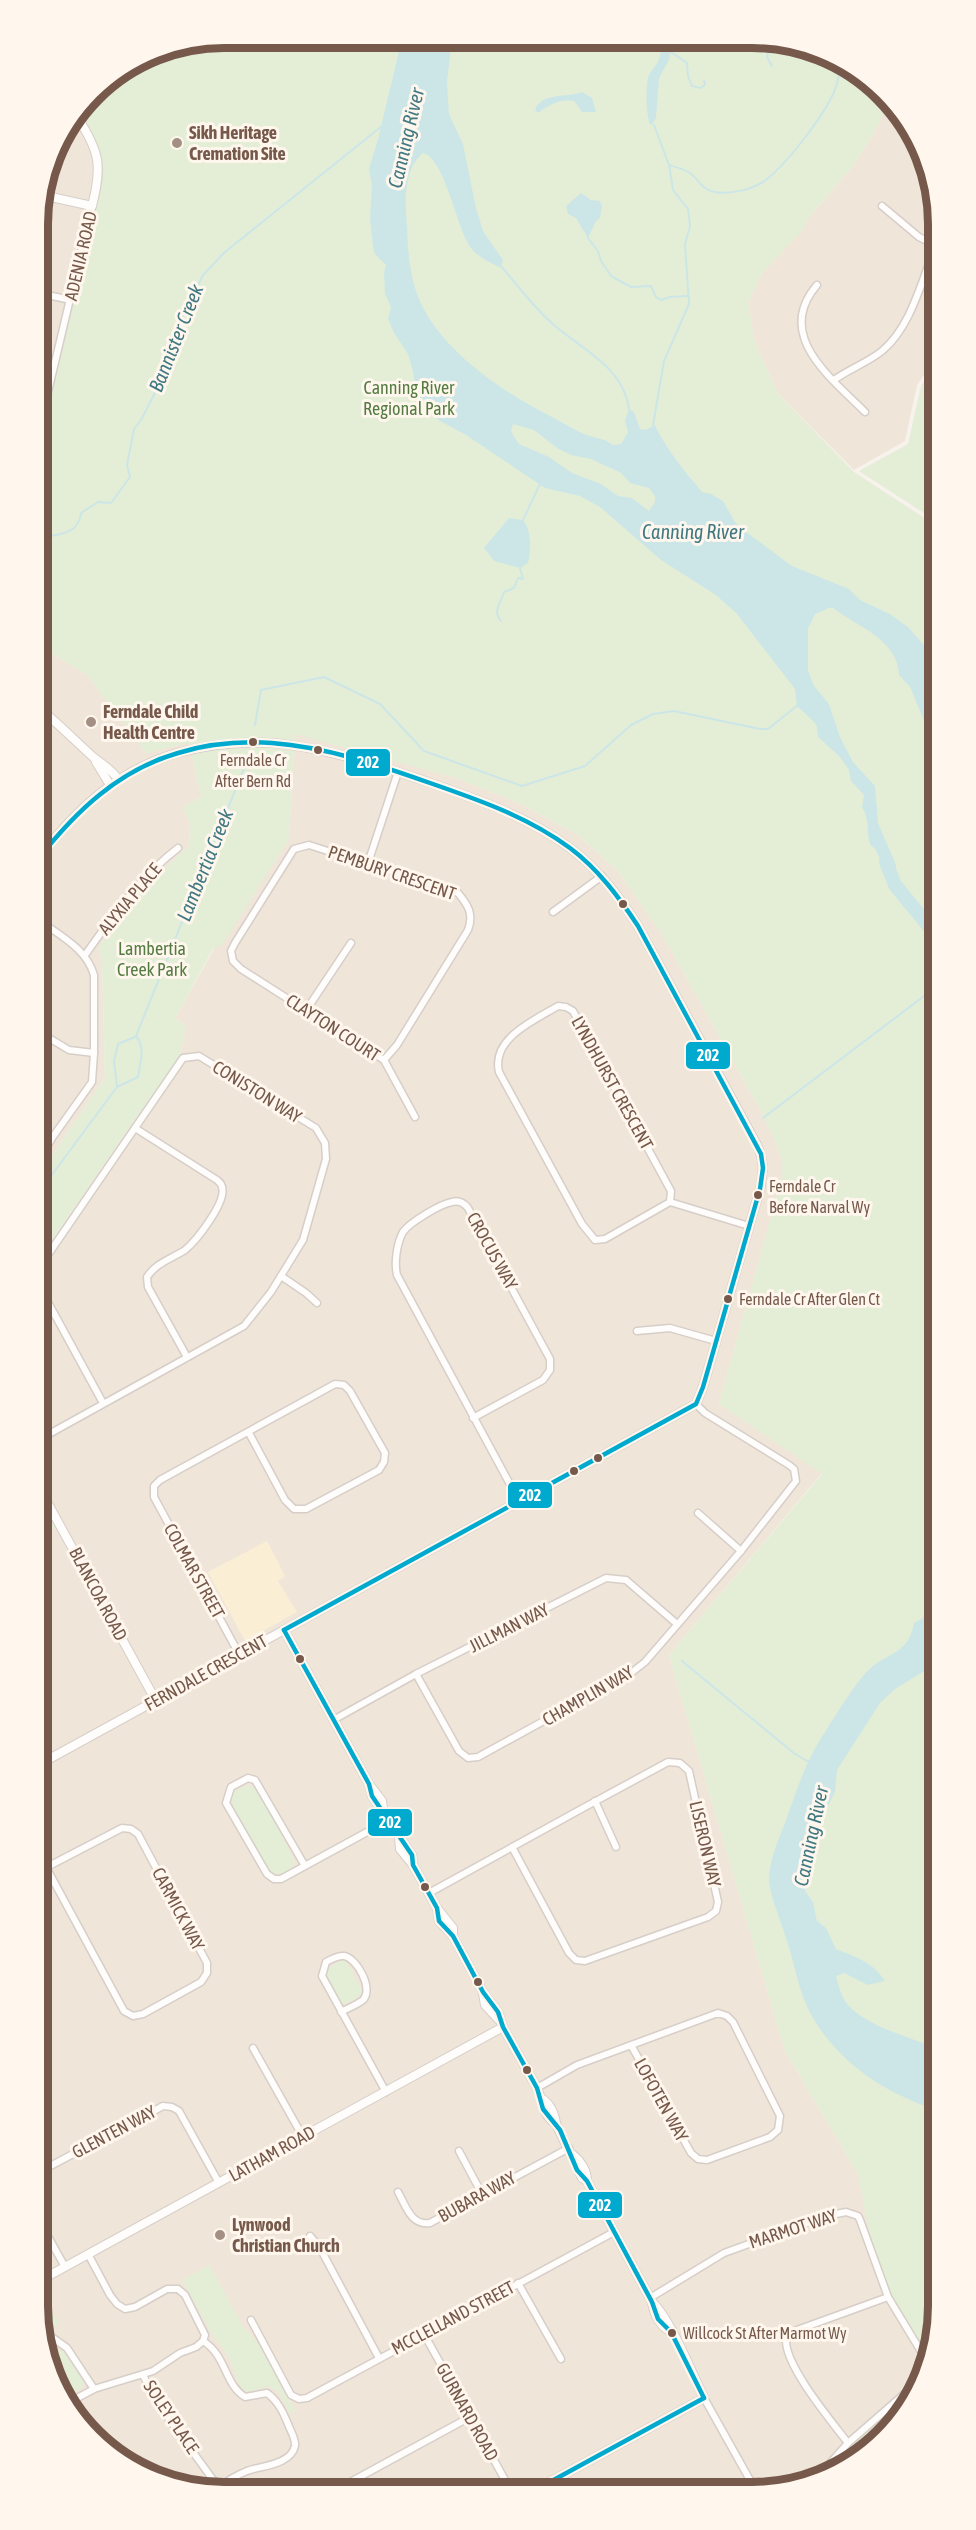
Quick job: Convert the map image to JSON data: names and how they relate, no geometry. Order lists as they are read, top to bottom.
{
  "streets": {
    "street": [
      "ADENIA ROAD",
      "PEMBURY CRESCENT",
      "ALYXIA PLACE",
      "CLAYTON COURT",
      "LYNDHURST CRESCENT",
      "CONISTON WAY",
      "CROCUS WAY",
      "COLMAR STREET",
      "BLANCOA ROAD",
      "JILLMAN WAY",
      "FERNDALE CRESCENT",
      "CHAMPLIN WAY",
      "LISERON WAY",
      "CARMICK WAY",
      "LOFOTEN WAY",
      "GLENTEN WAY",
      "LATHAM ROAD",
      "BUBARA WAY",
      "MARMOT WAY",
      "MCCLELLAND STREET",
      "GURNARD ROAD",
      "SOLEY PLACE"
    ]
  },
  "crossings": [
    ["PEMBURY CRESCENT", "CLAYTON COURT"],
    ["CROCUS WAY", "FERNDALE CRESCENT"],
    ["COLMAR STREET", "FERNDALE CRESCENT"],
    ["BLANCOA ROAD", "FERNDALE CRESCENT"],
    ["JILLMAN WAY", "CHAMPLIN WAY"],
    ["FERNDALE CRESCENT", "CHAMPLIN WAY"],
    ["GLENTEN WAY", "LATHAM ROAD"],
    ["MCCLELLAND STREET", "GURNARD ROAD"]
  ],
  "water": ["Canning River", "Bannister Creek", "Lambertia Creek"],
  "parks": ["Canning River Regional Park", "Lambertia Creek Park"],
  "places": [
    "Sikh Heritage Cremation Site",
    "Ferndale Child Health Centre",
    "Ferndale Cr After Bern Rd",
    "Ferndale Cr Before Narval Wy",
    "Ferndale Cr After Glen Ct",
    "Lynwood Christian Church",
    "Willcock St After Marmot Wy"
  ],
  "lines": ["transit line 202"]
}
